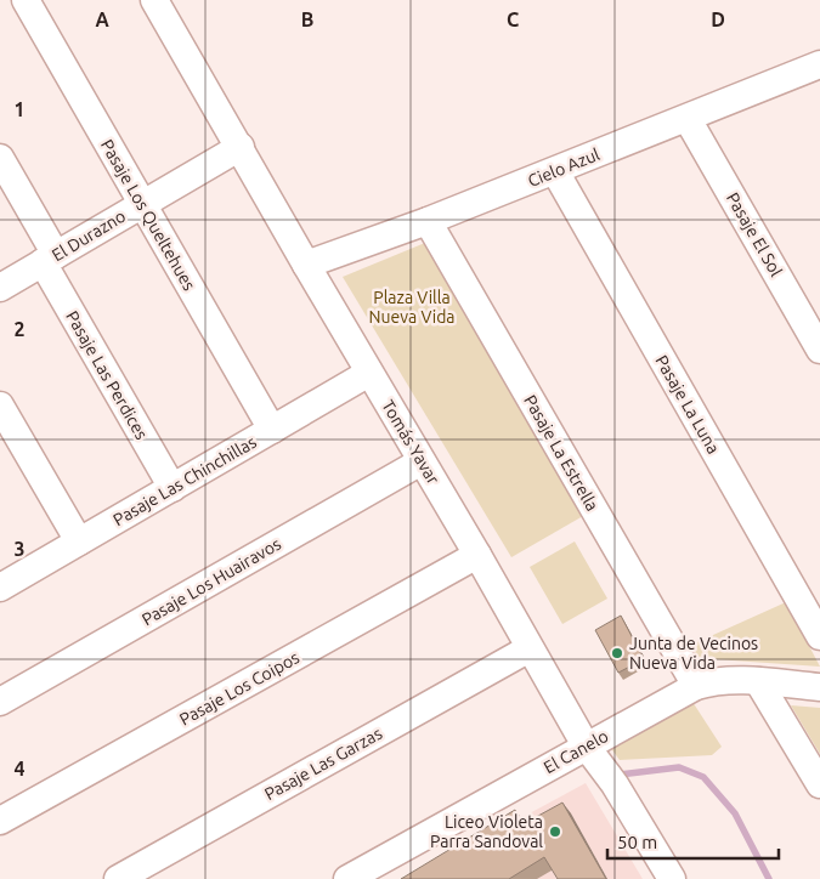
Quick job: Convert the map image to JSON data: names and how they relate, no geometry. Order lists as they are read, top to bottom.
{
  "streets": {
    "street": [
      "Cielo Azul",
      "Pasaje Los Queltehues",
      "Pasaje El Sol",
      "El Durazno",
      "Pasaje Las Perdices",
      "Pasaje La Luna",
      "Tomás Yavar",
      "Pasaje La Estrella",
      "Pasaje Las Chinchillas",
      "Pasaje Los Huairavos",
      "Pasaje Los Coipos",
      "El Canelo",
      "Pasaje Las Garzas"
    ]
  },
  "crossings": [
    ["Cielo Azul", "Pasaje El Sol"],
    ["Cielo Azul", "Pasaje La Luna"],
    ["Cielo Azul", "Tomás Yavar"],
    ["Cielo Azul", "Pasaje La Estrella"],
    ["Pasaje Los Queltehues", "El Durazno"],
    ["Pasaje Los Queltehues", "Pasaje Las Chinchillas"],
    ["El Durazno", "Pasaje Las Perdices"],
    ["El Durazno", "Tomás Yavar"],
    ["Pasaje Las Perdices", "Pasaje Las Chinchillas"],
    ["Tomás Yavar", "Pasaje Las Chinchillas"],
    ["Tomás Yavar", "Pasaje Los Huairavos"],
    ["Tomás Yavar", "Pasaje Los Coipos"],
    ["Tomás Yavar", "El Canelo"],
    ["Tomás Yavar", "Pasaje Las Garzas"],
    ["Pasaje La Estrella", "El Canelo"]
  ],
  "parks": ["Plaza Villa Nueva Vida"],
  "places": ["Junta de Vecinos Nueva Vida", "Liceo Violeta Parra Sandoval"],
  "scale_bar": "50 m",
  "grid": {
    "columns": [
      "A",
      "B",
      "C",
      "D"
    ],
    "rows": [
      "1",
      "2",
      "3",
      "4"
    ]
  }
}
